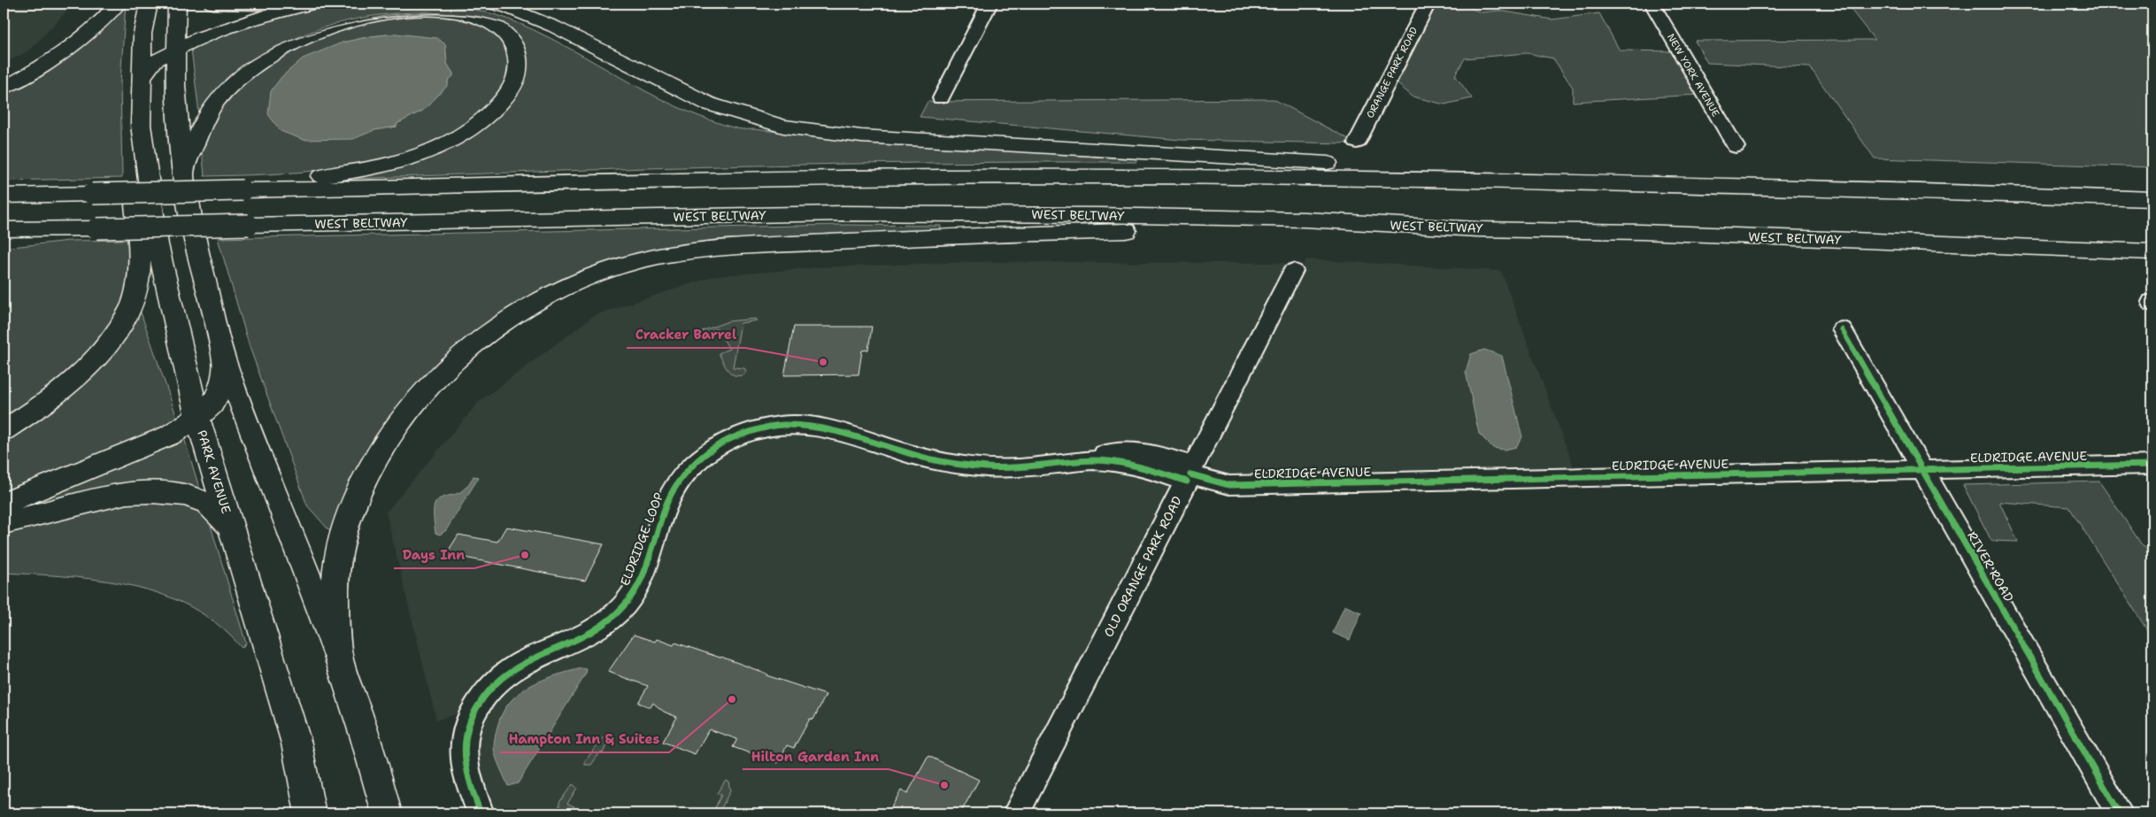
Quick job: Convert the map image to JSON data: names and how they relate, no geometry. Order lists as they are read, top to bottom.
{
  "streets": {
    "highway": ["WEST BELTWAY", "PARK AVENUE"],
    "street": [
      "ORANGE PARK ROAD",
      "NEW YORK AVENUE",
      "ELDRIDGE AVENUE",
      "ELDRIDGE LOOP",
      "OLD ORANGE PARK ROAD",
      "RIVER ROAD"
    ]
  },
  "crossings": [
    ["ELDRIDGE AVENUE", "ELDRIDGE LOOP"],
    ["ELDRIDGE AVENUE", "OLD ORANGE PARK ROAD"],
    ["ELDRIDGE AVENUE", "RIVER ROAD"],
    ["ELDRIDGE LOOP", "OLD ORANGE PARK ROAD"]
  ],
  "places": [
    "Cracker Barrel",
    "Days Inn",
    "Hampton Inn & Suites",
    "Hilton Garden Inn"
  ]
}
